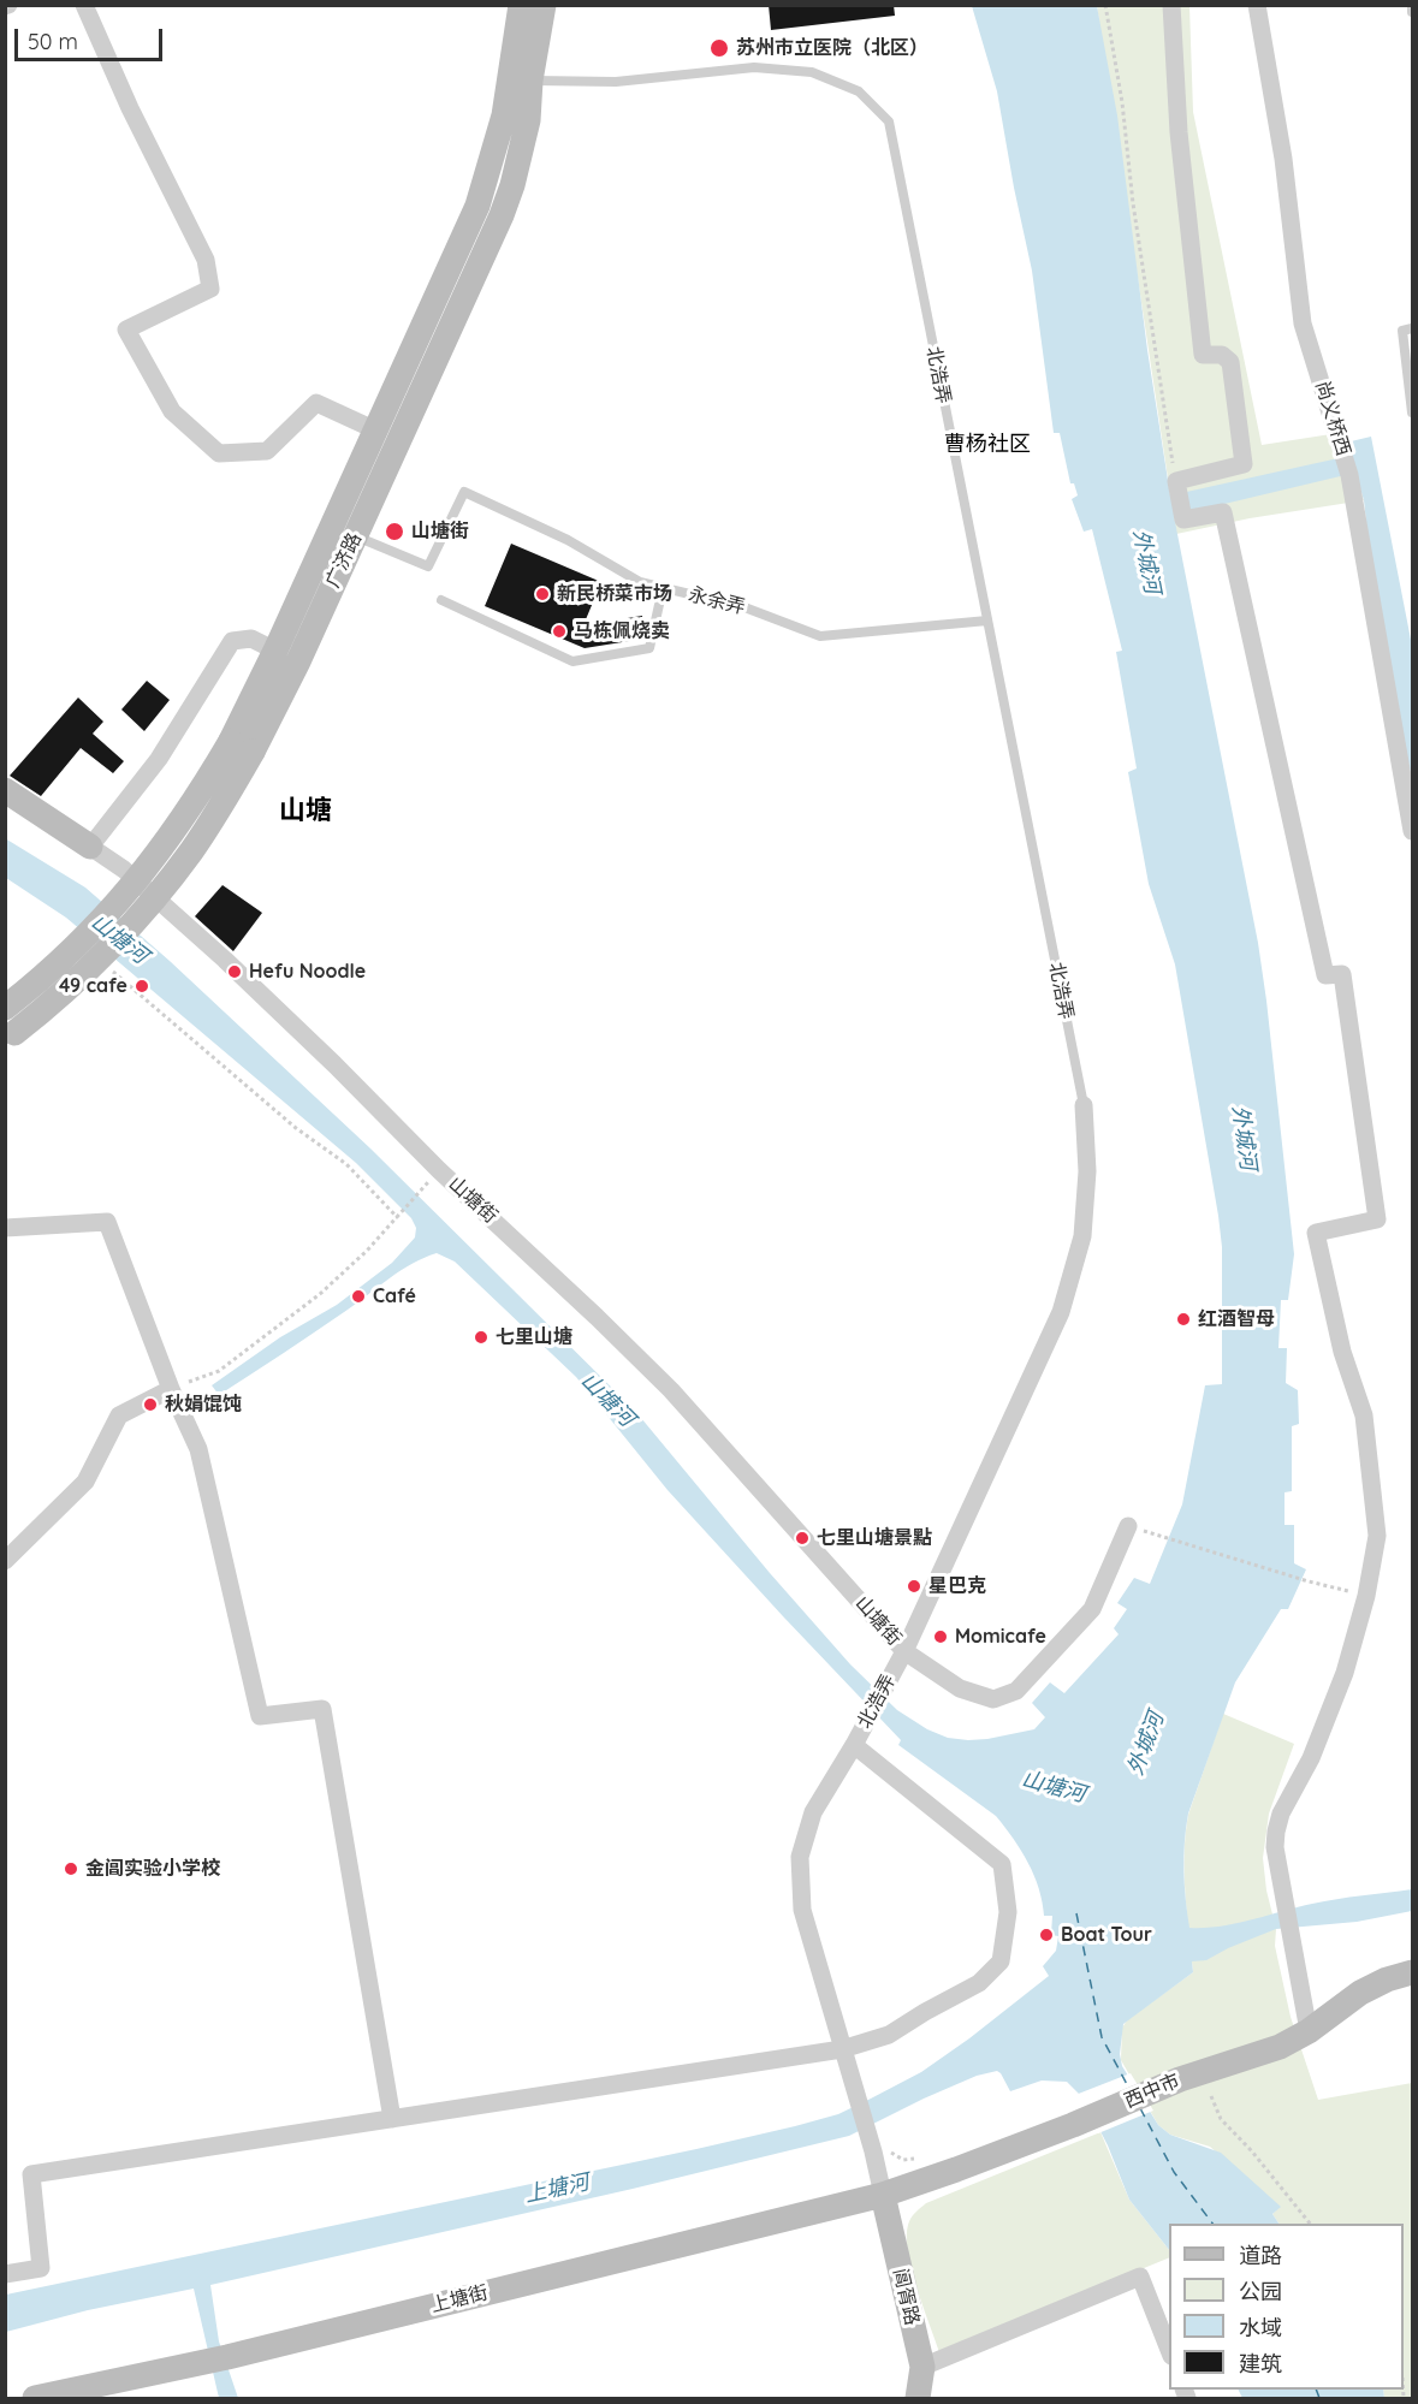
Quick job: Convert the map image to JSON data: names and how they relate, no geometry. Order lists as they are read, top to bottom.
{
  "streets": {
    "main road": [
      "广济路",
      "山塘街",
      "西中市",
      "阊胥路",
      "上塘街"
    ],
    "street": ["北浩弄", "尚义桥西"],
    "lane": ["永余弄"]
  },
  "crossings": [
    ["北浩弄", "广济路"],
    ["北浩弄", "永余弄"],
    ["北浩弄", "山塘街"],
    ["北浩弄", "西中市"],
    ["北浩弄", "阊胥路"],
    ["北浩弄", "上塘街"],
    ["广济路", "永余弄"],
    ["西中市", "阊胥路"],
    ["西中市", "上塘街"],
    ["阊胥路", "上塘街"]
  ],
  "districts": ["曹杨社区", "山塘"],
  "water": ["外城河", "山塘河", "上塘河"],
  "places": [
    "苏州市立医院（北区）",
    "山塘街",
    "新民桥菜市场",
    "马栋佩烧卖",
    "Hefu Noodle",
    "49 cafe",
    "Café",
    "红酒智母",
    "七里山塘",
    "秋娟馄饨",
    "七里山塘景點",
    "星巴克",
    "Momicafe",
    "金阊实验小学校",
    "Boat Tour"
  ],
  "legend": [
    "道路",
    "公园",
    "水域",
    "建筑"
  ],
  "scale_bar": "50 m"
}
